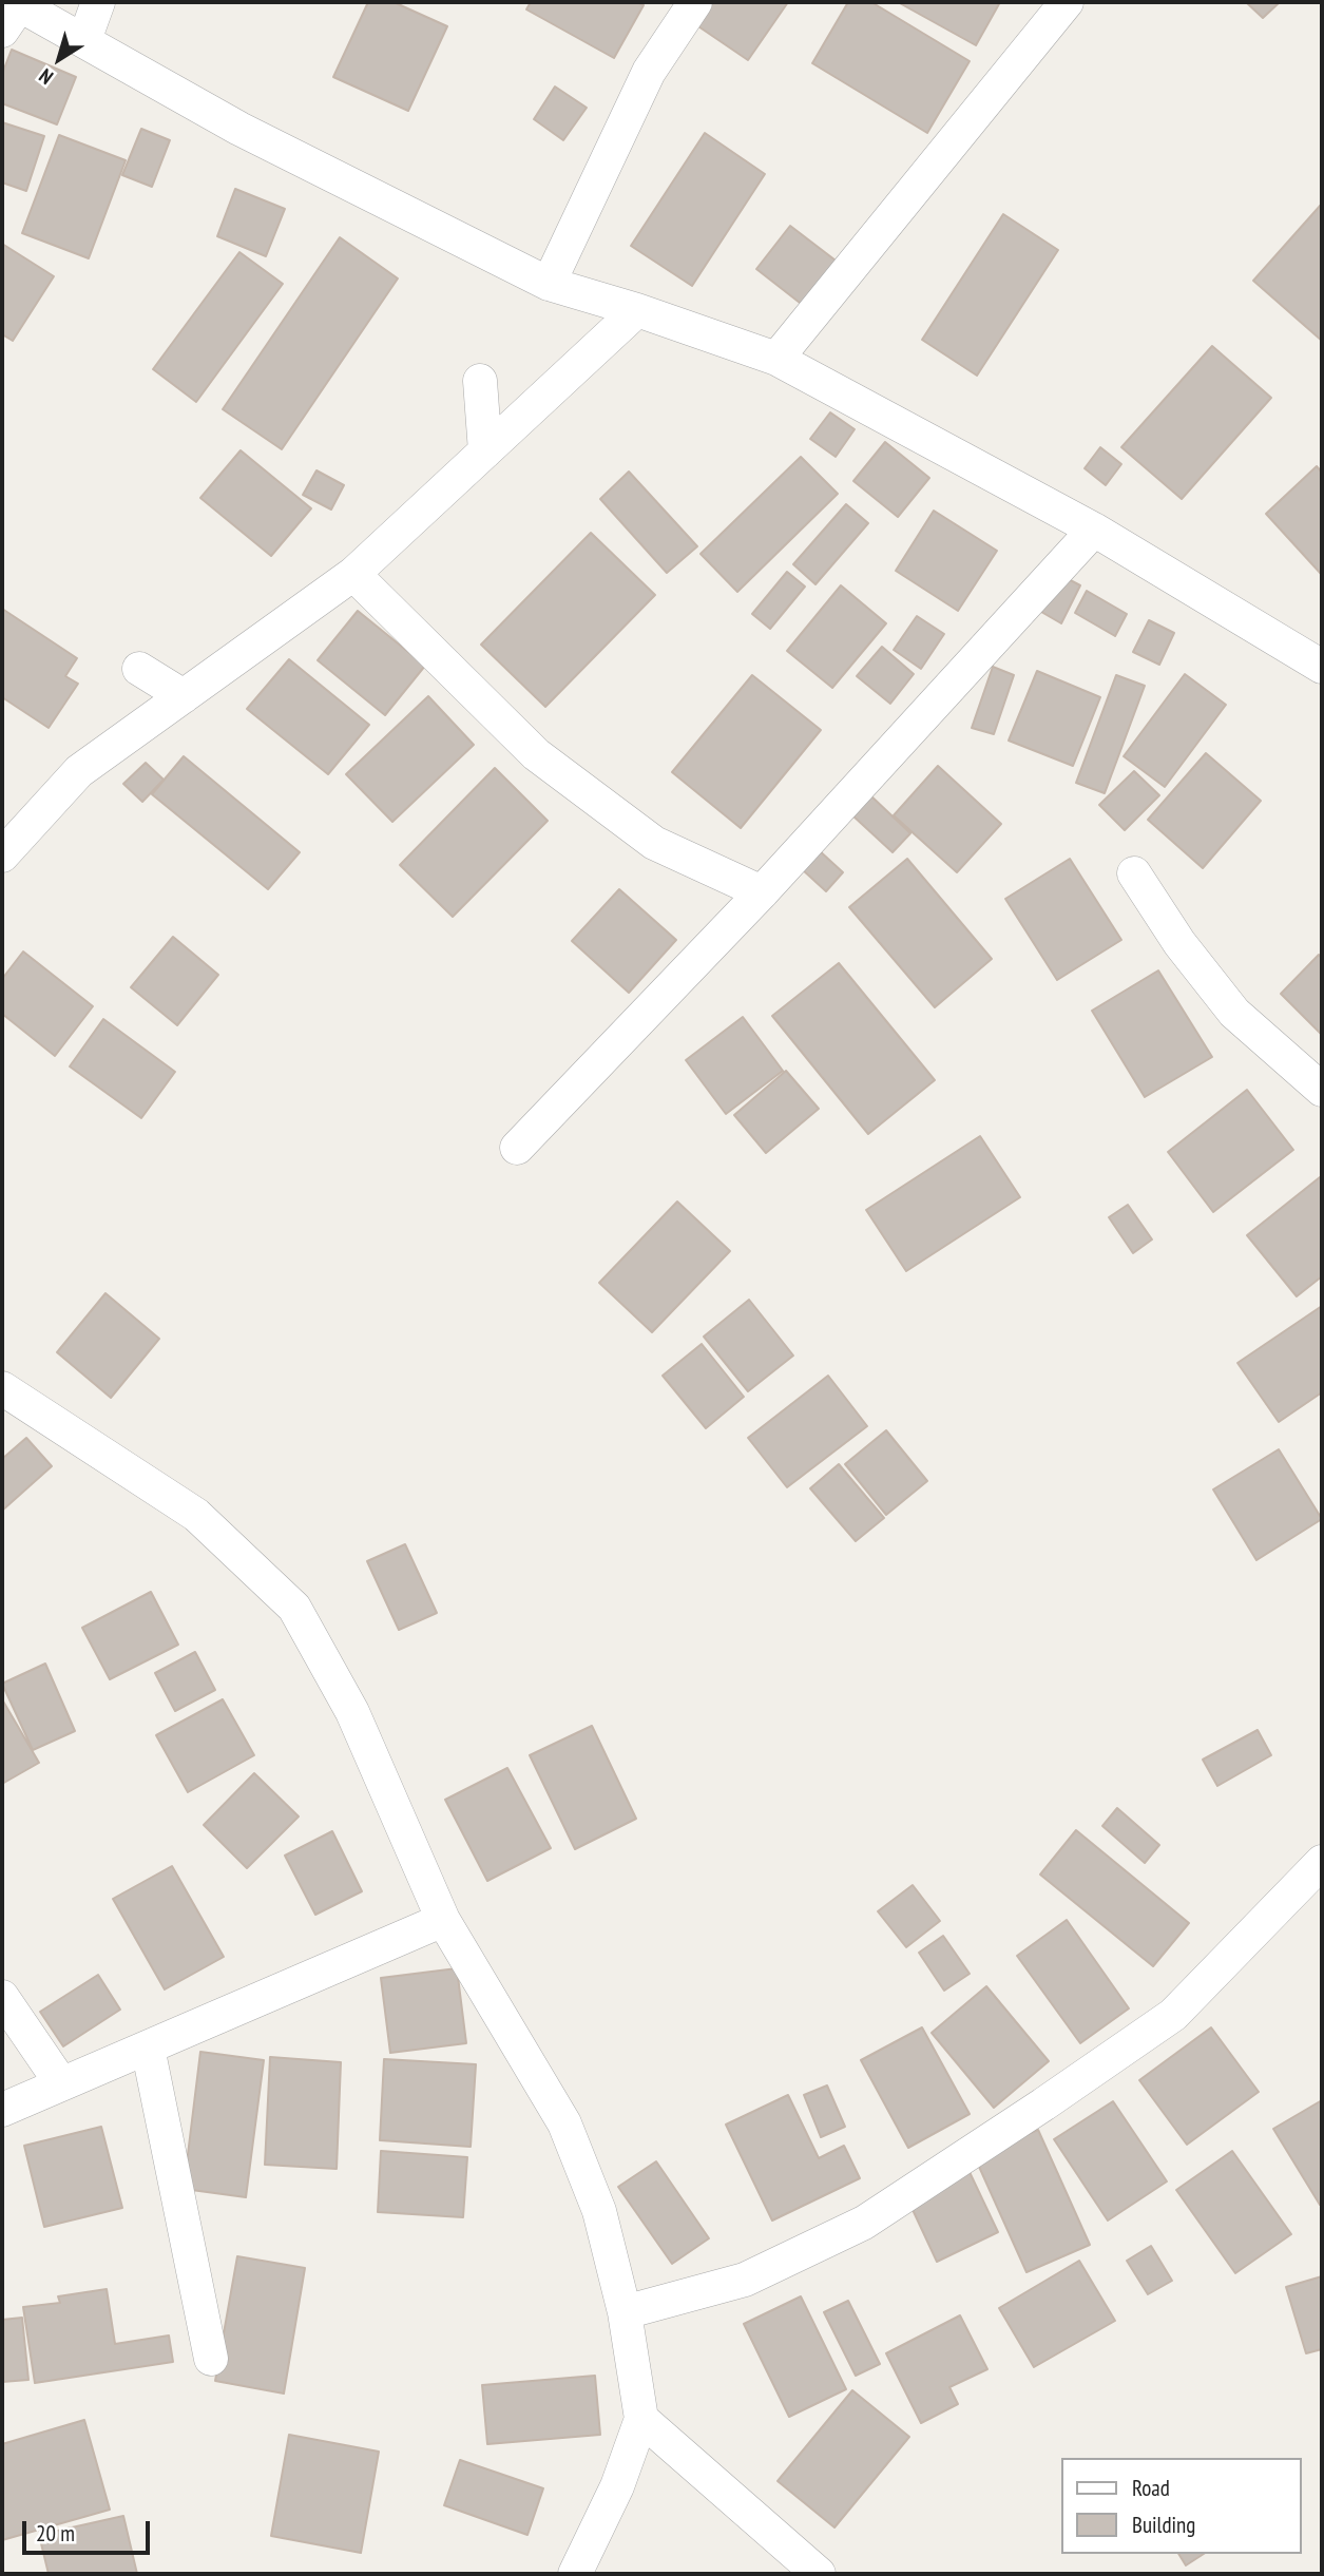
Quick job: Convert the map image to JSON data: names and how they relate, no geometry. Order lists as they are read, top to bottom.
{
  "legend": ["Road", "Building"],
  "scale_bar": "20 m",
  "north": "bottom left"
}
